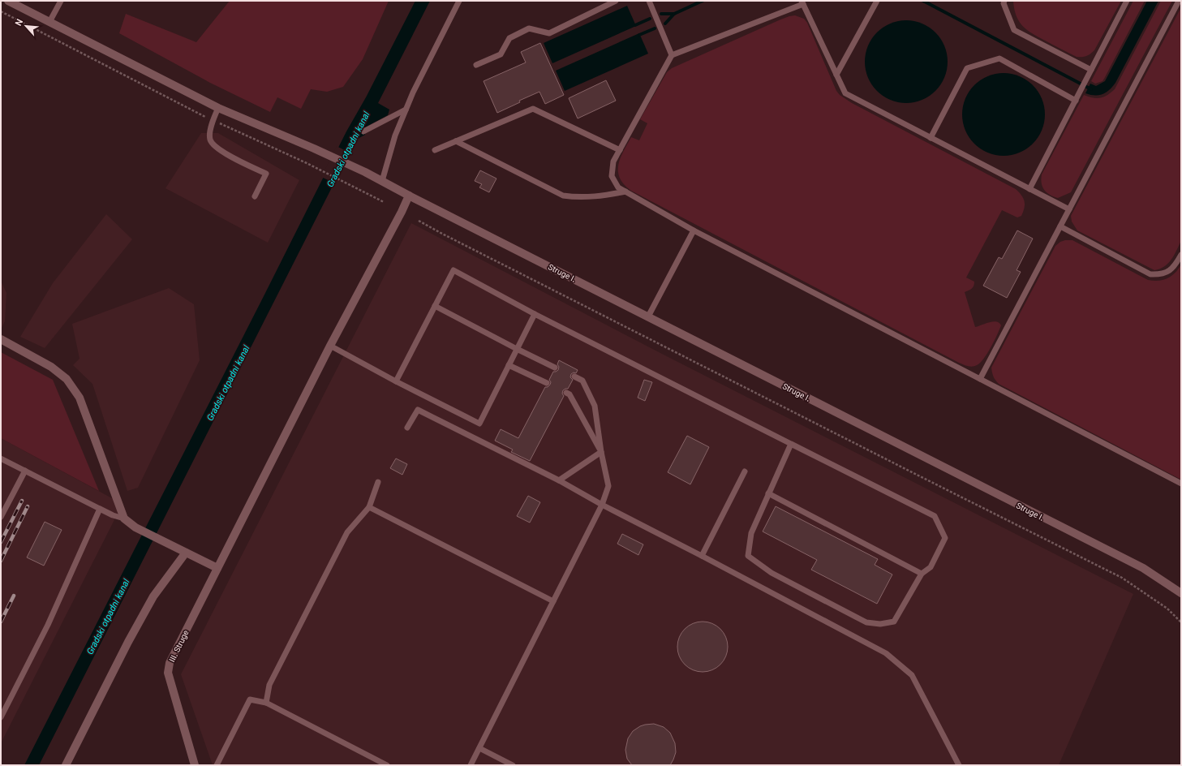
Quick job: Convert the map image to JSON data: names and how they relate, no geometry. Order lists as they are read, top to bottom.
{
  "streets": {
    "street": ["Struge I.", "III. Struge"]
  },
  "crossings": [
    ["Struge I.", "III. Struge"]
  ],
  "water": ["Gradski otpadni kanal"],
  "north": "top left"
}
